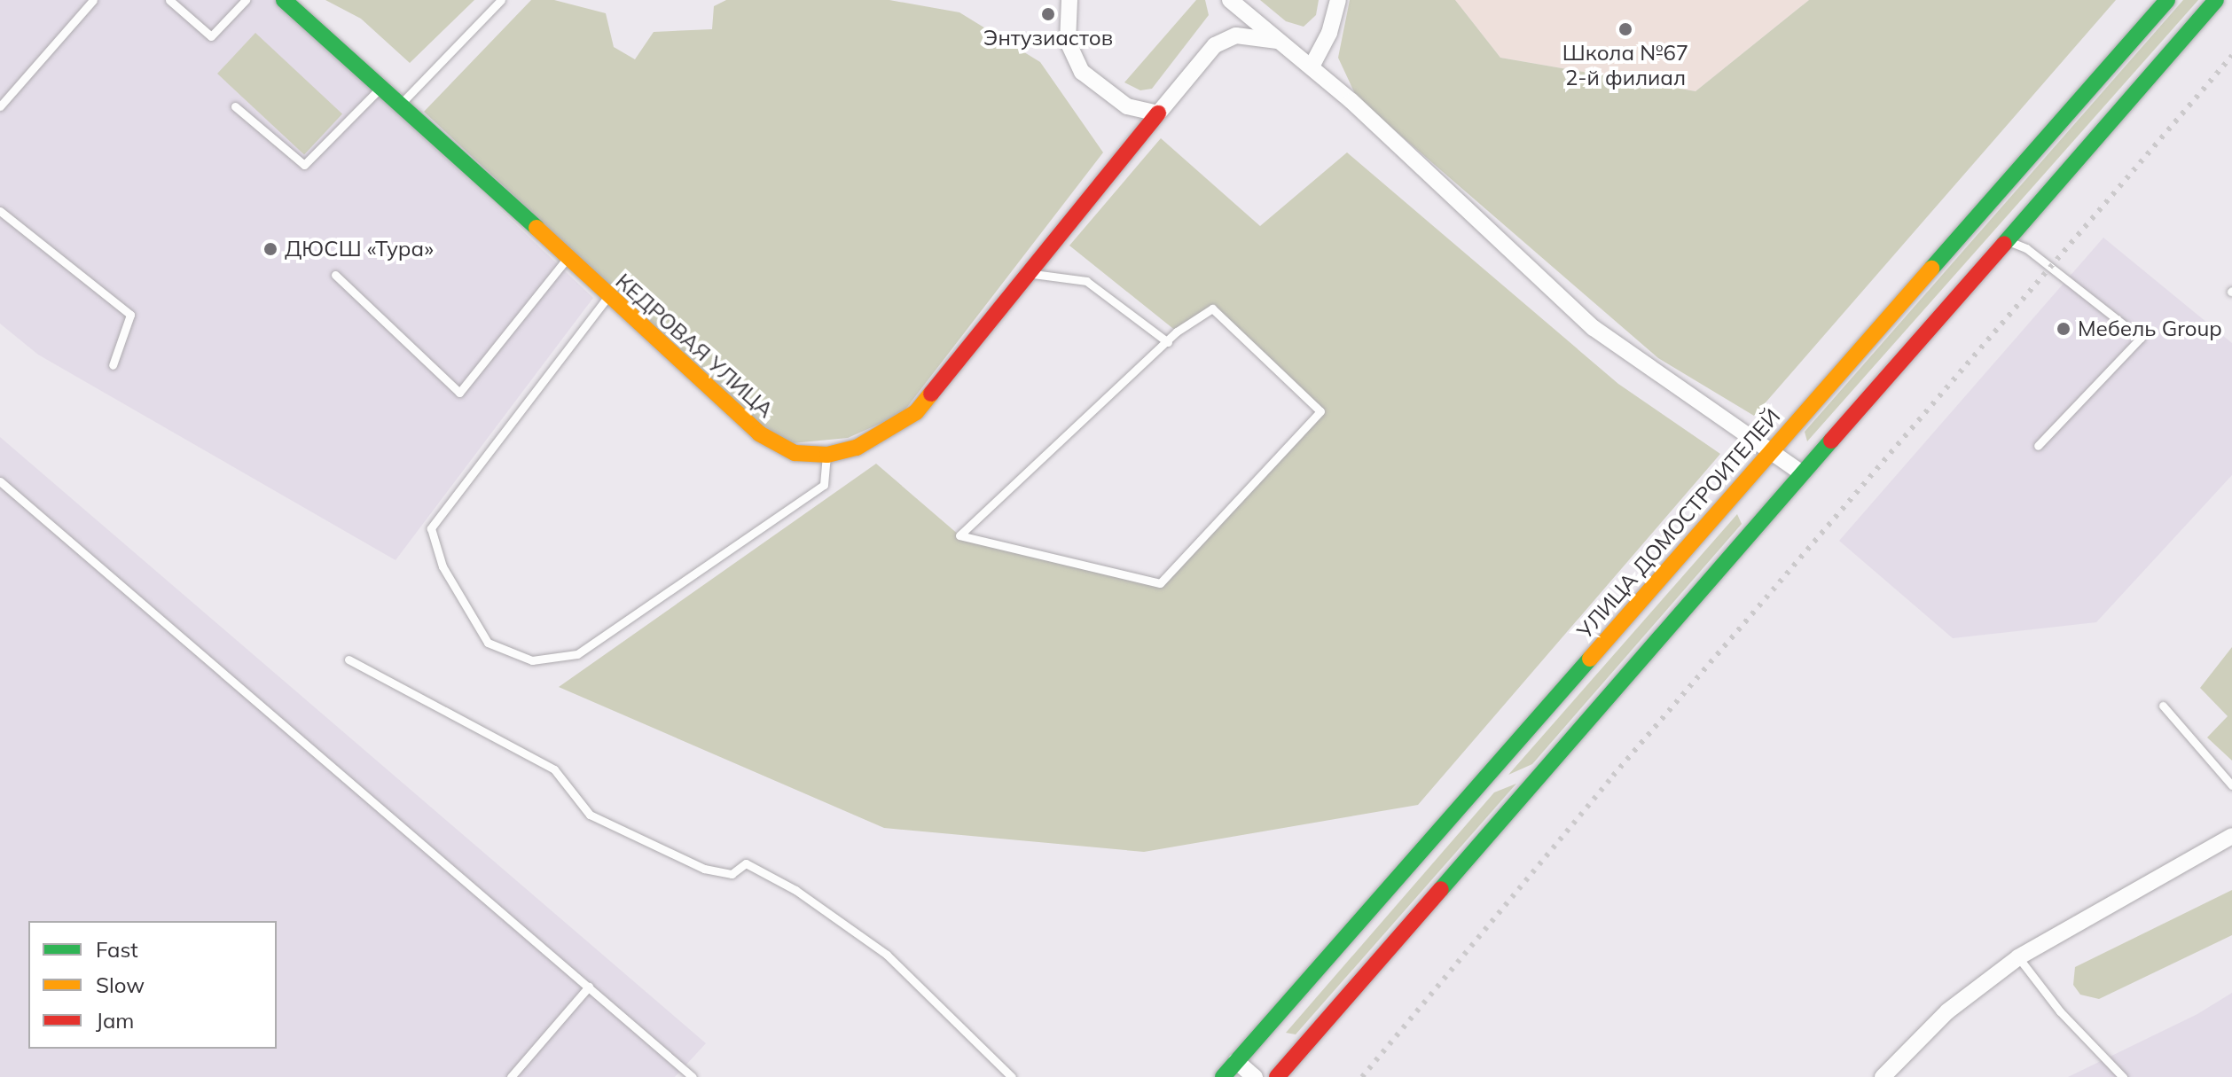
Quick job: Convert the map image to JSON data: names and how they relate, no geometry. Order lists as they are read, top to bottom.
{
  "streets": {
    "main road": ["КЕДРОВАЯ УЛИЦА", "УЛИЦА ДОМОСТРОИТЕЛЕЙ"]
  },
  "places": [
    "Энтузиастов",
    "Школа №67 2-й филиал",
    "ДЮСШ «Тура»",
    "Мебель Group"
  ],
  "legend": ["Fast", "Slow", "Jam"]
}
